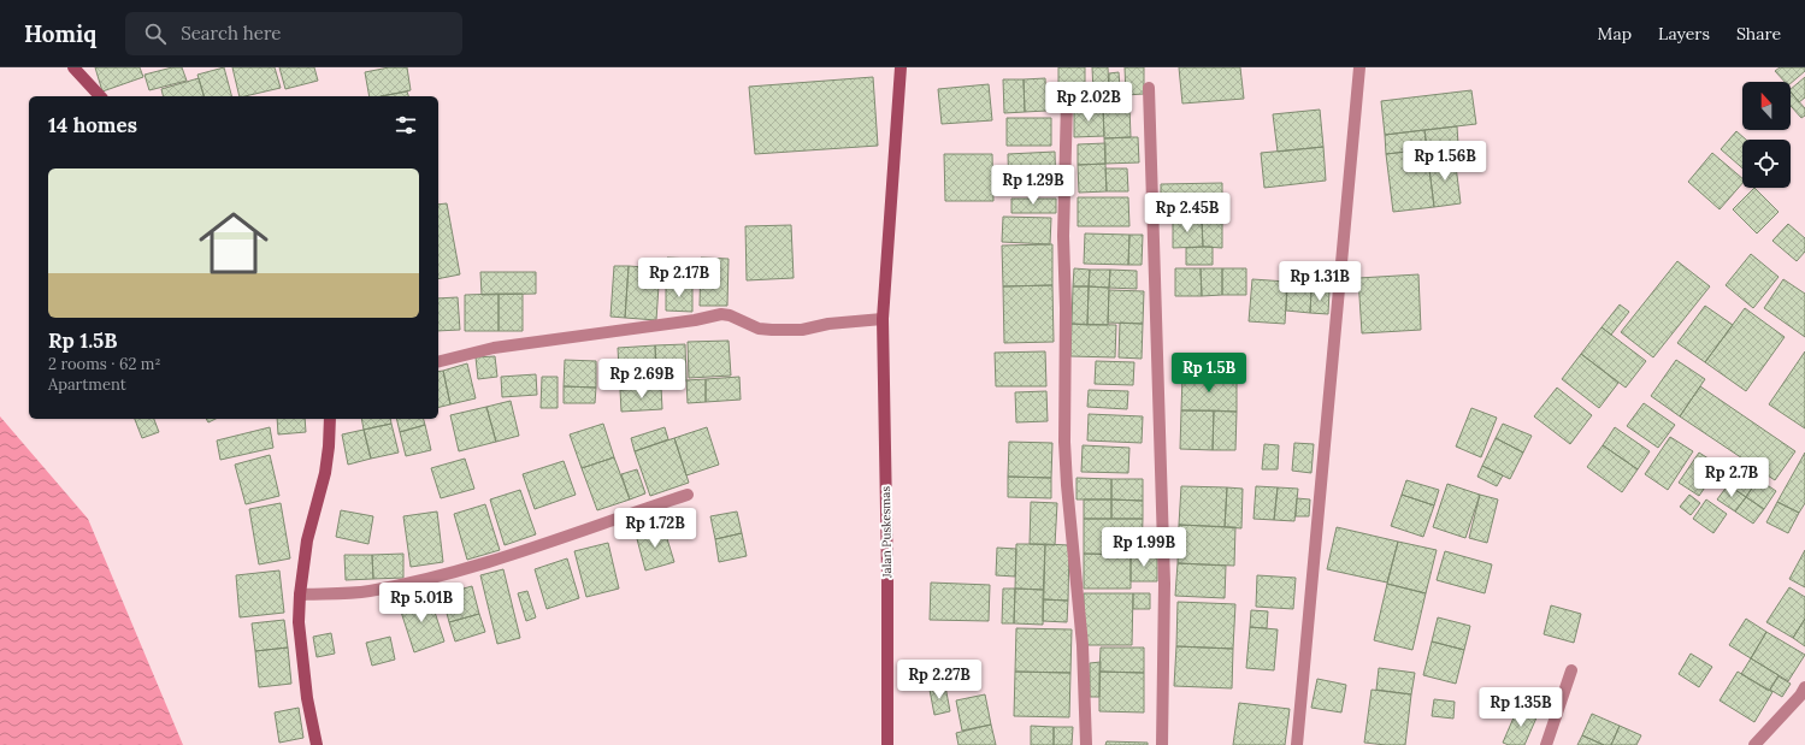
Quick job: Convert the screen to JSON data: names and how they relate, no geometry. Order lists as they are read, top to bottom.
{
  "streets": {
    "street": ["Jalan Puskesmas"]
  },
  "north": "top",
  "page": {
    "header": "Homiq",
    "search": "Search here",
    "nav": ["Map", "Layers", "Share"],
    "price": [
      "Rp 2.02B",
      "Rp 1.56B",
      "Rp 1.29B",
      "Rp 2.45B",
      "Rp 2.17B",
      "Rp 1.31B",
      "Rp 1.5B",
      "Rp 2.69B",
      "Rp 2.7B",
      "Rp 1.72B",
      "Rp 1.99B",
      "Rp 5.01B",
      "Rp 2.27B",
      "Rp 1.35B"
    ],
    "heading": "14 homes",
    "list": [
      {
        "name": "Rp 1.5B",
        "note": "2 rooms · 62 m² · Apartment"
      }
    ]
  }
}
